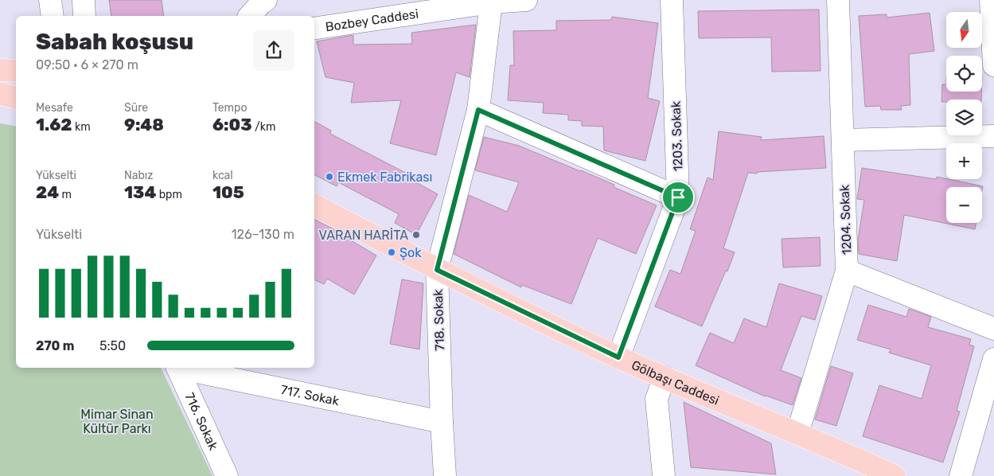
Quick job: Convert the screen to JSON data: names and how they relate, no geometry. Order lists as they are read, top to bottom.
{
  "streets": {
    "main road": ["Gölbaşı Caddesi"],
    "street": [
      "Bozbey Caddesi",
      "1203. Sokak",
      "1204. Sokak",
      "718. Sokak",
      "717. Sokak",
      "716. Sokak"
    ]
  },
  "crossings": [
    ["Bozbey Caddesi", "718. Sokak"],
    ["1203. Sokak", "Gölbaşı Caddesi"],
    ["1204. Sokak", "Gölbaşı Caddesi"],
    ["718. Sokak", "Gölbaşı Caddesi"],
    ["718. Sokak", "717. Sokak"]
  ],
  "parks": ["Mimar Sinan Kültür Parkı"],
  "places": ["Ekmek Fabrikası", "VARAN HARİTA", "Şok"],
  "north": "bottom",
  "page": {
    "map_buttons": ["+", "−"],
    "heading": ["Sabah koşusu", "09:50 · 6 × 270 m"],
    "stats": [
      ["Mesafe", "1.62 km"],
      ["Süre", "9:48"],
      ["Tempo", "6:03 /km"],
      ["Yükselti", "24 m"],
      ["Nabız", "134 bpm"],
      ["kcal", "105"]
    ],
    "chart": ["Yükselti", "126–130 m"],
    "list": [
      {
        "name": "270 m",
        "note": "5:50"
      }
    ]
  }
}
